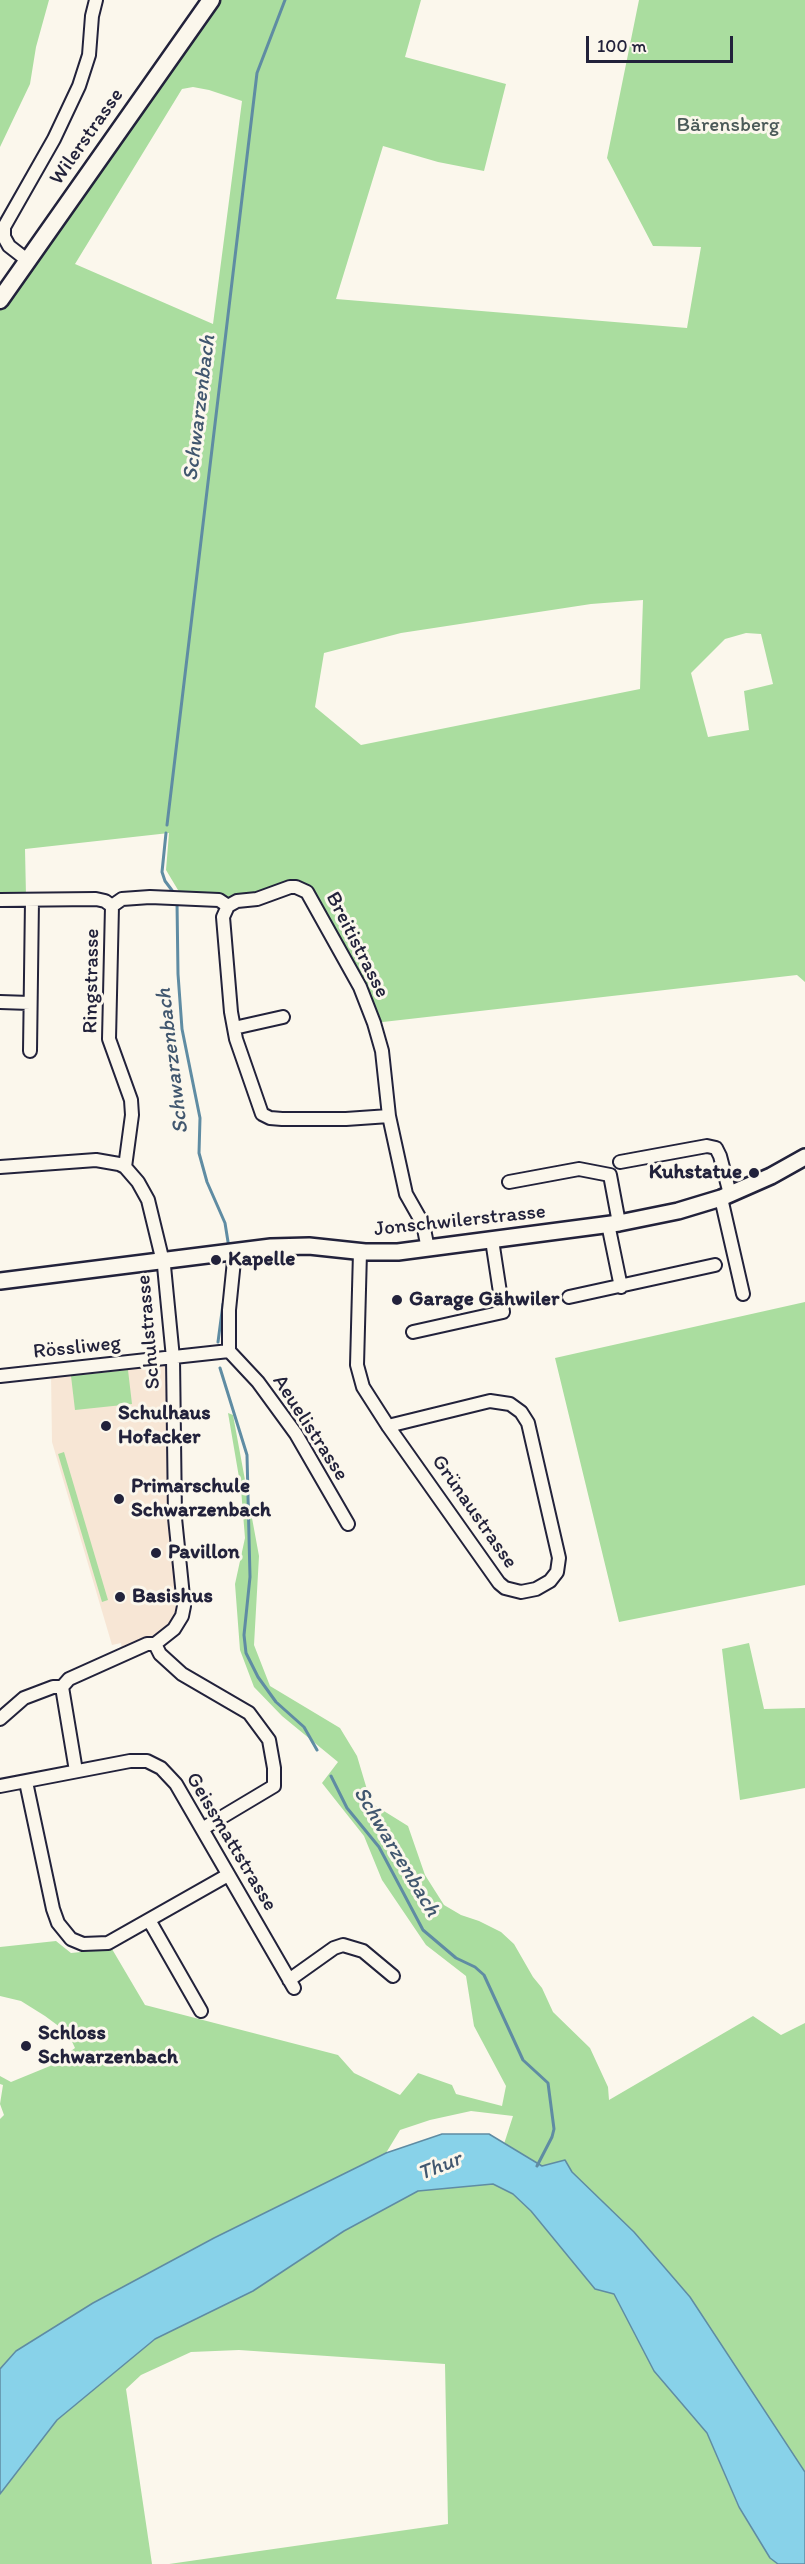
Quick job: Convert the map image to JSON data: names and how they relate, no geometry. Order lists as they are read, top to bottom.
{
  "streets": {
    "main road": ["Wilerstrasse"],
    "street": [
      "Breitistrasse",
      "Ringstrasse",
      "Jonschwilerstrasse",
      "Schulstrasse",
      "Rössliweg",
      "Aeuelistrasse",
      "Grünaustrasse",
      "Geissmattstrasse"
    ]
  },
  "crossings": [
    ["Breitistrasse", "Ringstrasse"],
    ["Breitistrasse", "Jonschwilerstrasse"],
    ["Ringstrasse", "Schulstrasse"],
    ["Jonschwilerstrasse", "Schulstrasse"],
    ["Jonschwilerstrasse", "Grünaustrasse"],
    ["Schulstrasse", "Rössliweg"],
    ["Rössliweg", "Aeuelistrasse"]
  ],
  "water": ["Schwarzenbach", "Thur"],
  "parks": ["Bärensberg"],
  "places": [
    "Kuhstatue",
    "Kapelle",
    "Garage Gähwiler",
    "Schulhaus Hofacker",
    "Primarschule Schwarzenbach",
    "Pavillon",
    "Basishus",
    "Schloss Schwarzenbach"
  ],
  "scale_bar": "100 m"
}
